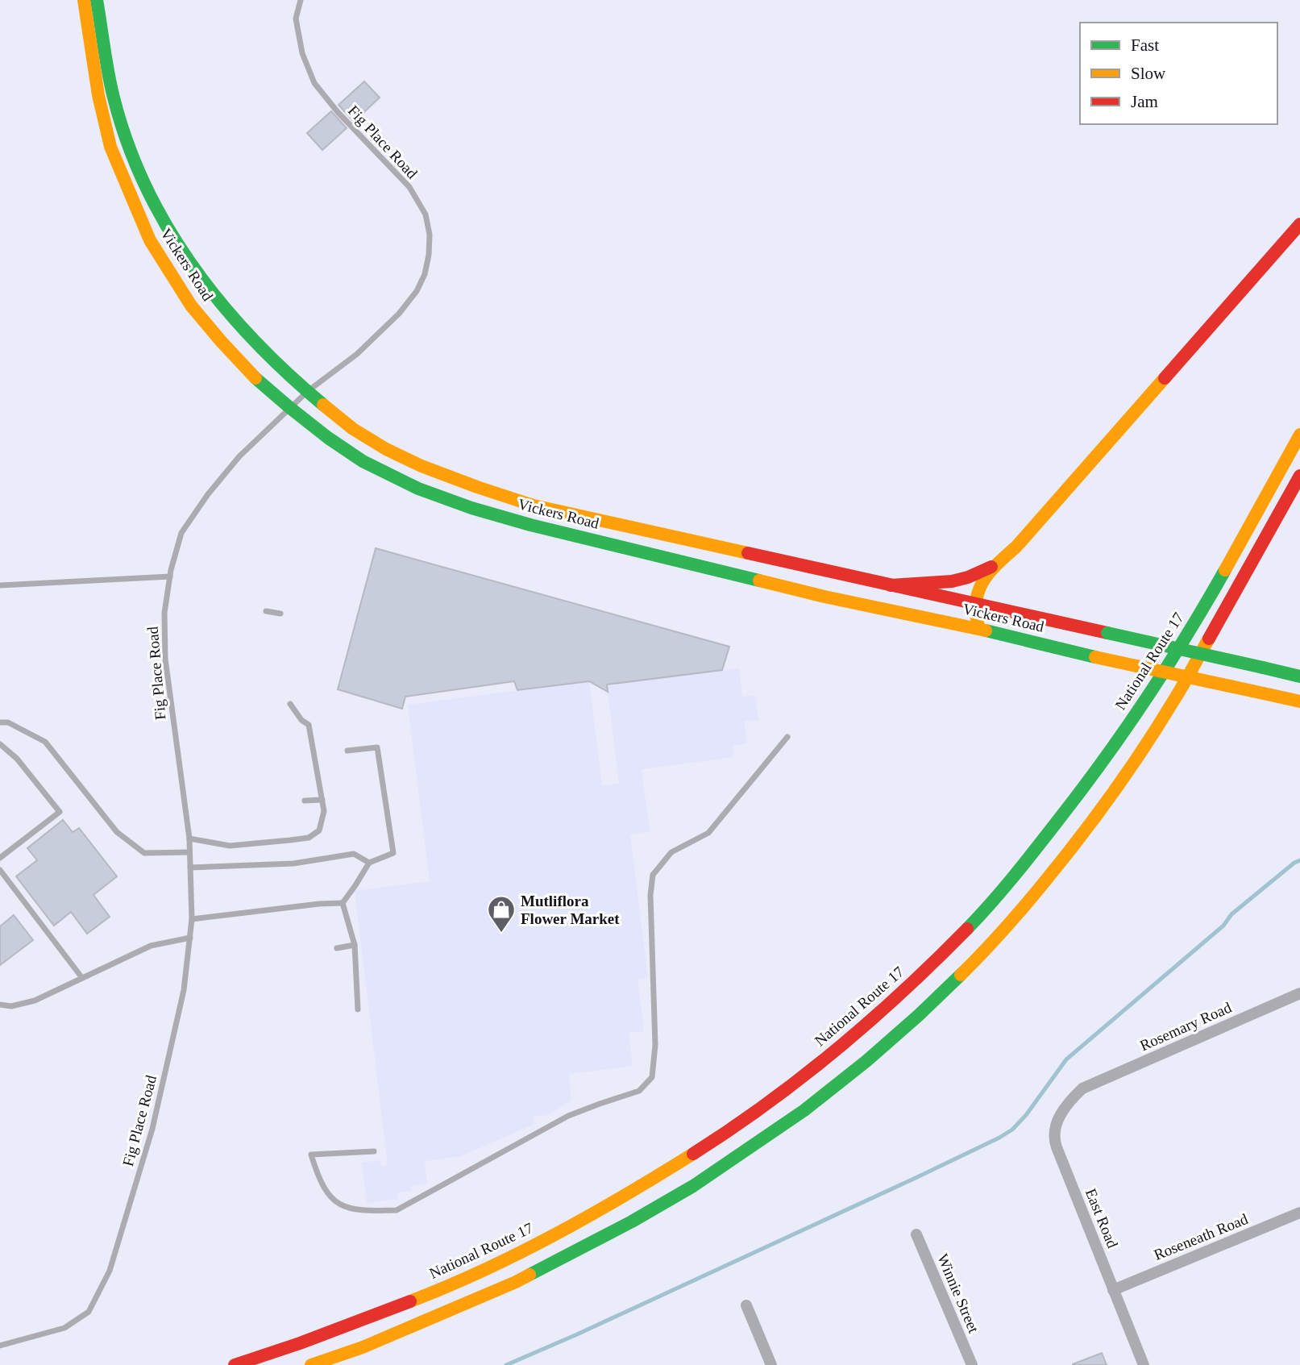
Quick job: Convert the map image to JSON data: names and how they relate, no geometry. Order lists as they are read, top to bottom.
{
  "streets": {
    "main road": ["Vickers Road", "National Route 17"],
    "street": [
      "Rosemary Road",
      "East Road",
      "Roseneath Road",
      "Winnie Street"
    ],
    "lane": ["Fig Place Road"]
  },
  "crossings": [
    ["Fig Place Road", "Vickers Road"],
    ["Rosemary Road", "East Road"],
    ["East Road", "Roseneath Road"]
  ],
  "places": {
    "shop": ["Mutliflora Flower Market"]
  },
  "legend": ["Fast", "Slow", "Jam"]
}
